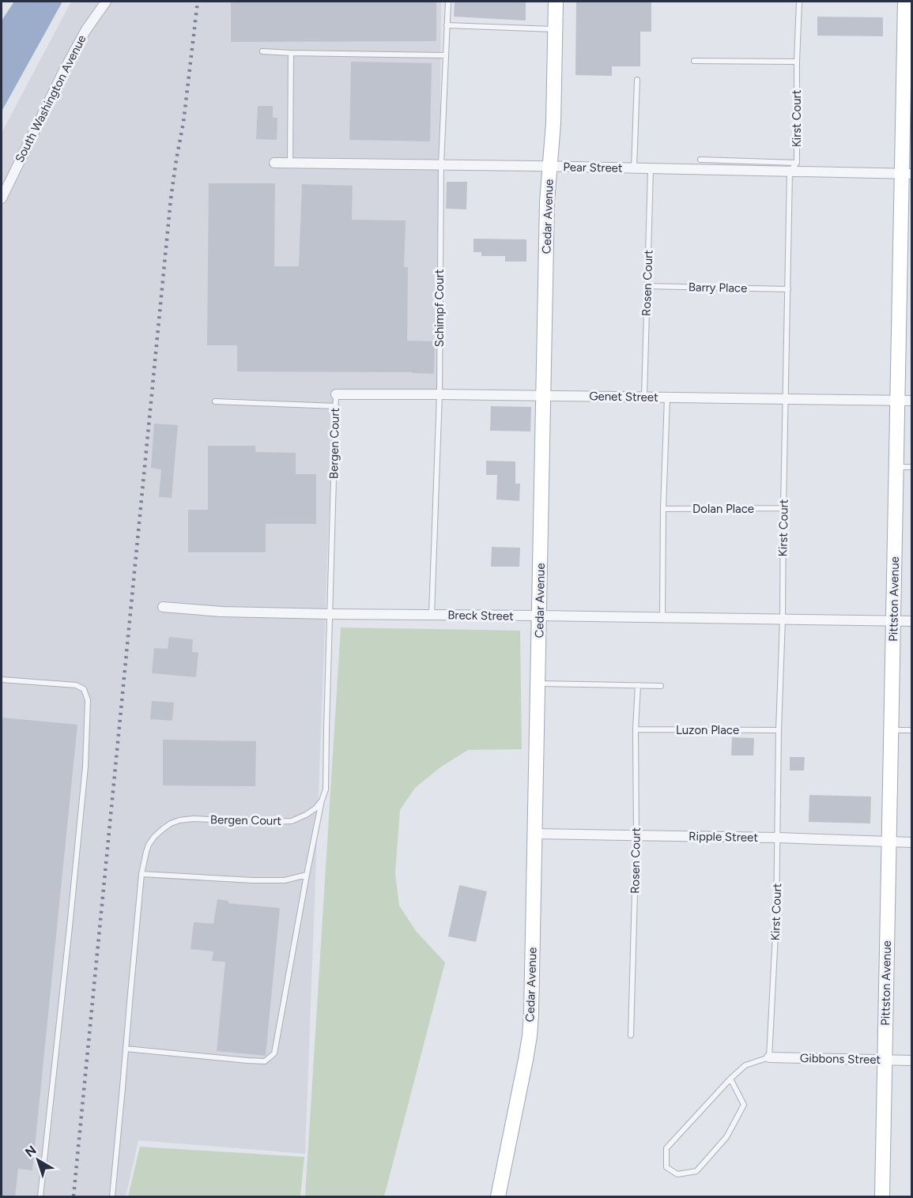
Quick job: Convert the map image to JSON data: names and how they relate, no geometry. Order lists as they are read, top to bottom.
{
  "streets": {
    "main road": ["Cedar Avenue", "Pittston Avenue"],
    "street": [
      "South Washington Avenue",
      "Pear Street",
      "Genet Street",
      "Breck Street",
      "Ripple Street",
      "Gibbons Street"
    ],
    "lane": [
      "Kirst Court",
      "Rosen Court",
      "Barry Place",
      "Schimpf Court",
      "Bergen Court",
      "Dolan Place",
      "Luzon Place"
    ]
  },
  "crossings": [
    ["Kirst Court", "Pear Street"],
    ["Kirst Court", "Barry Place"],
    ["Kirst Court", "Genet Street"],
    ["Kirst Court", "Dolan Place"],
    ["Kirst Court", "Breck Street"],
    ["Kirst Court", "Luzon Place"],
    ["Kirst Court", "Ripple Street"],
    ["Kirst Court", "Gibbons Street"],
    ["Pear Street", "Cedar Avenue"],
    ["Pear Street", "Rosen Court"],
    ["Pear Street", "Schimpf Court"],
    ["Pear Street", "Pittston Avenue"],
    ["Cedar Avenue", "Genet Street"],
    ["Cedar Avenue", "Breck Street"],
    ["Cedar Avenue", "Ripple Street"],
    ["Rosen Court", "Barry Place"],
    ["Rosen Court", "Genet Street"],
    ["Rosen Court", "Luzon Place"],
    ["Rosen Court", "Ripple Street"],
    ["Schimpf Court", "Genet Street"],
    ["Schimpf Court", "Breck Street"],
    ["Genet Street", "Bergen Court"],
    ["Genet Street", "Pittston Avenue"],
    ["Bergen Court", "Breck Street"],
    ["Pittston Avenue", "Breck Street"],
    ["Pittston Avenue", "Ripple Street"],
    ["Pittston Avenue", "Gibbons Street"]
  ],
  "north": "top left"
}
